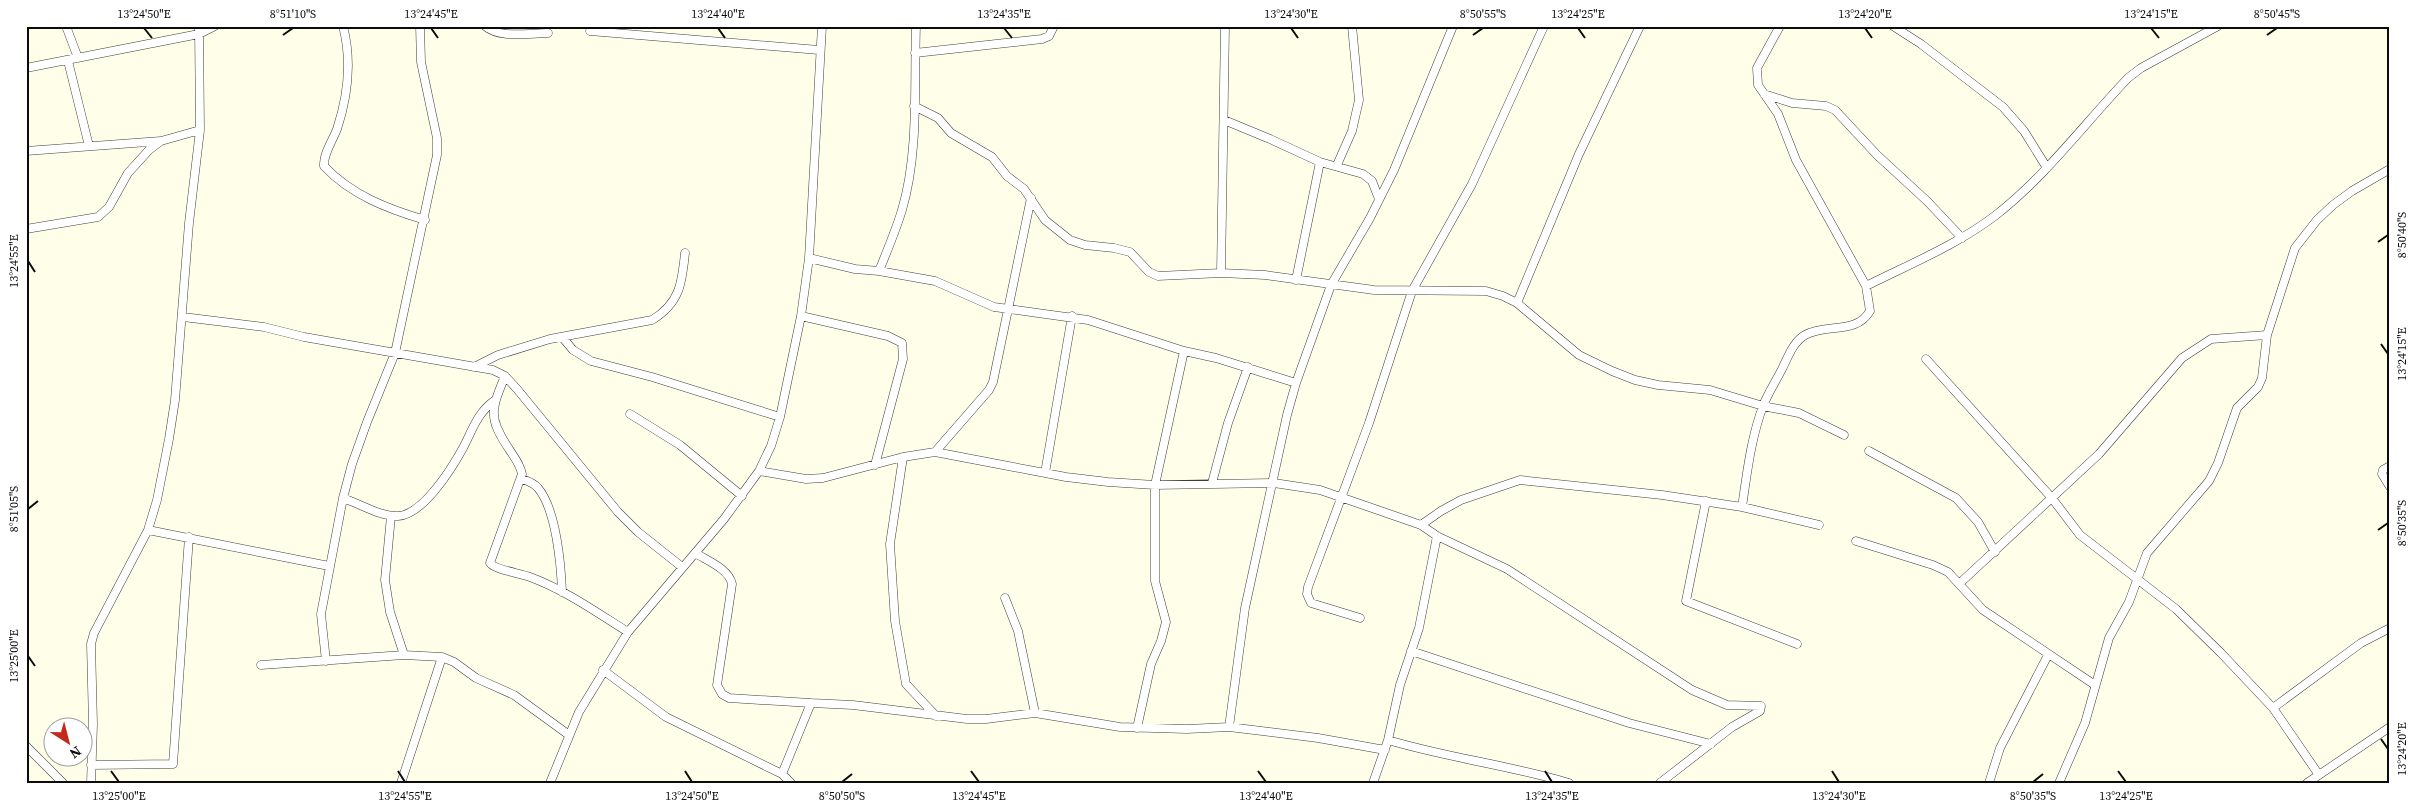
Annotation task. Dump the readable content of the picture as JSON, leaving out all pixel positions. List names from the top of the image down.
{
  "north": "bottom right",
  "coordinates": [
    "13°24'50\"E",
    "8°51'10\"S",
    "13°24'45\"E",
    "13°24'40\"E",
    "13°24'35\"E",
    "13°24'30\"E",
    "8°50'55\"S",
    "13°24'25\"E",
    "13°24'20\"E",
    "13°24'15\"E",
    "8°50'45\"S",
    "8°50'40\"S",
    "13°24'55\"E",
    "8°51'05\"S",
    "8°50'35\"S",
    "13°25'00\"E",
    "8°50'50\"S"
  ]
}
